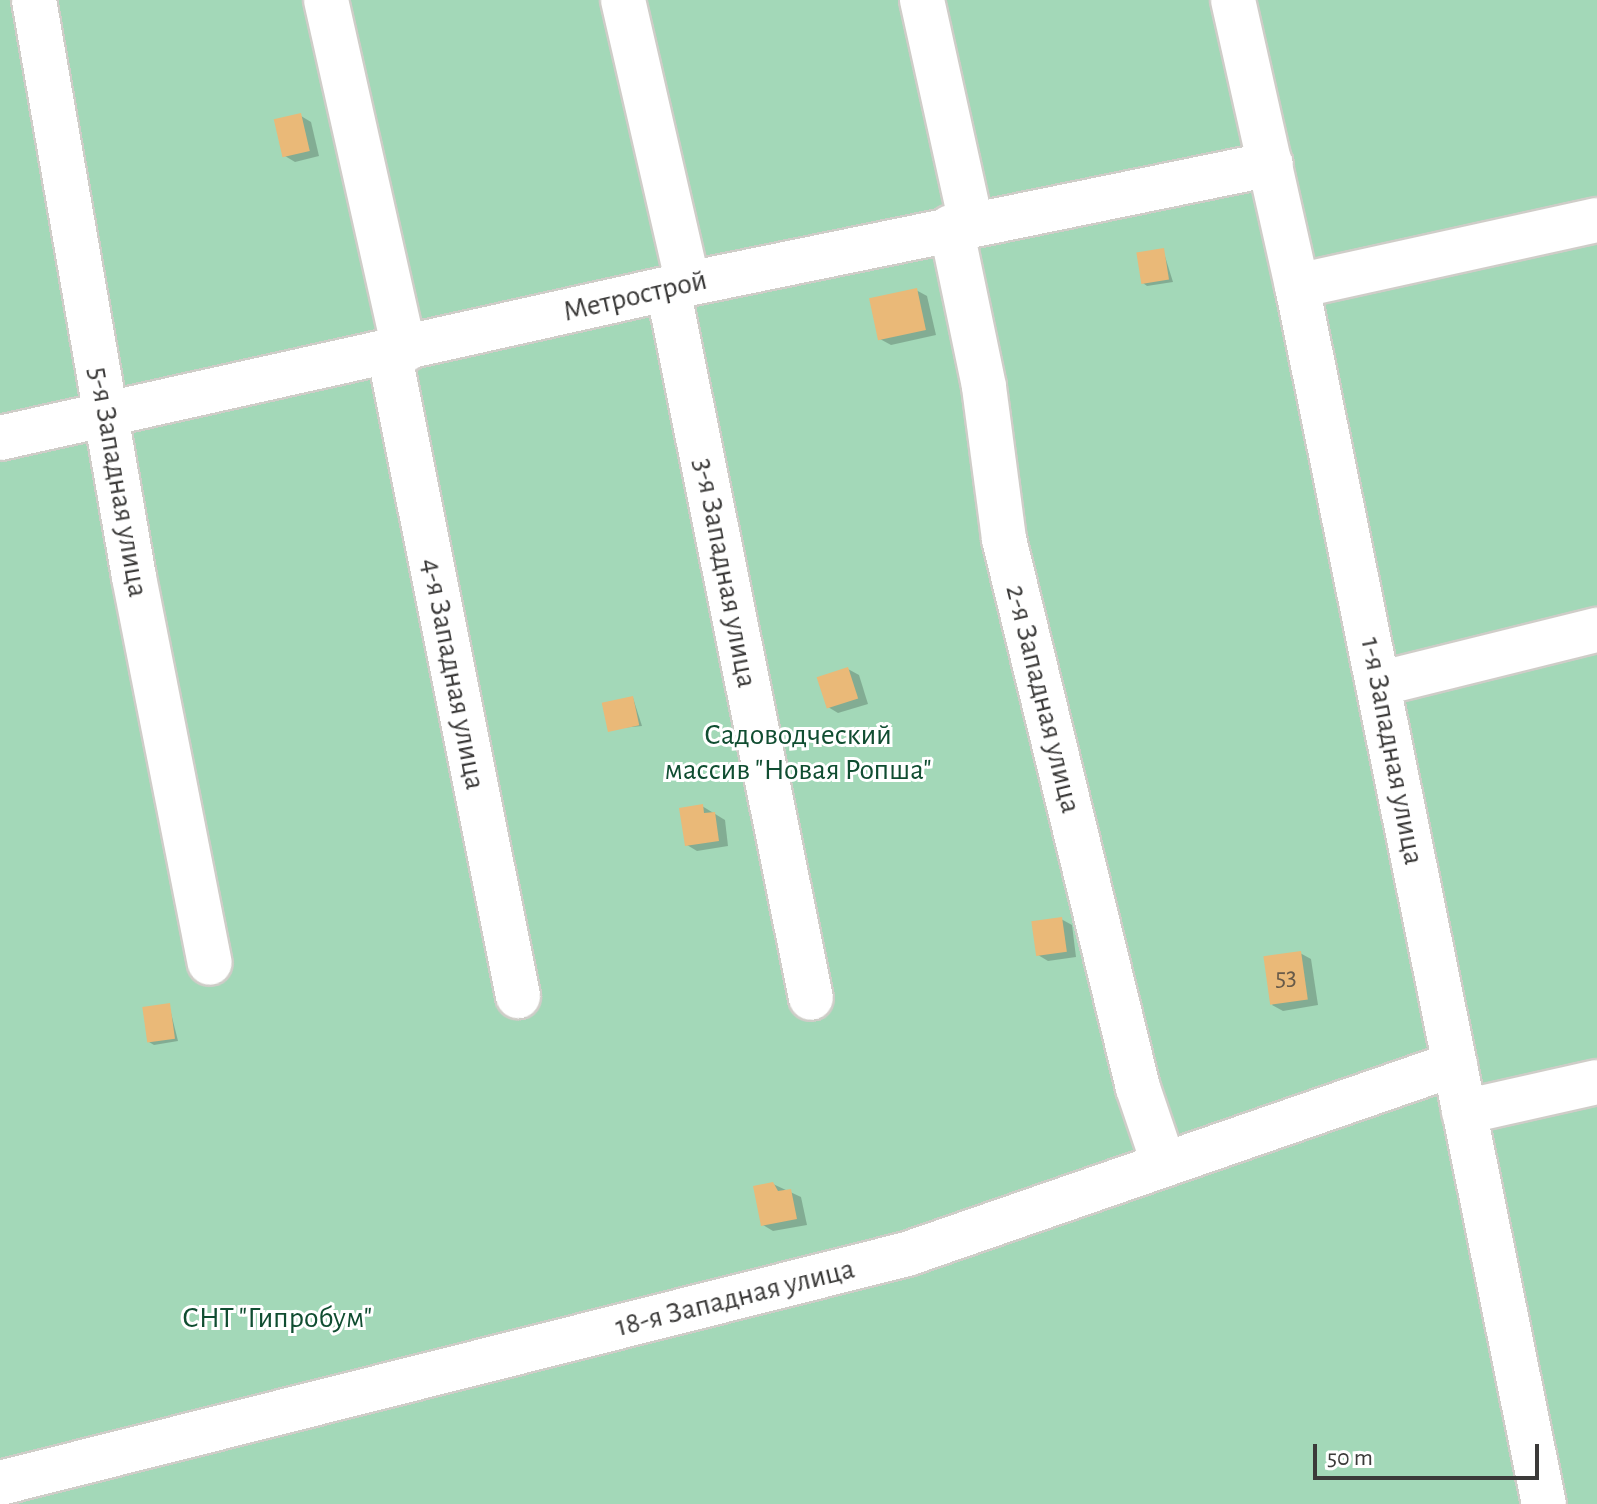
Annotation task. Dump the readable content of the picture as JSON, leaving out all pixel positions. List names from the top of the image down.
{
  "streets": {
    "street": [
      "Метрострой",
      "5-я Западная улица",
      "3-я Западная улица",
      "4-я Западная улица",
      "2-я Западная улица",
      "1-я Западная улица",
      "18-я Западная улица"
    ]
  },
  "crossings": [
    ["Метрострой", "5-я Западная улица"],
    ["Метрострой", "3-я Западная улица"],
    ["Метрострой", "4-я Западная улица"],
    ["Метрострой", "2-я Западная улица"],
    ["Метрострой", "1-я Западная улица"],
    ["2-я Западная улица", "18-я Западная улица"],
    ["1-я Западная улица", "18-я Западная улица"]
  ],
  "parks": ["Садоводческий массив \"Новая Ропша\"", "СНТ \"Гипробум\""],
  "house_numbers": ["53"],
  "scale_bar": "50 m"
}
